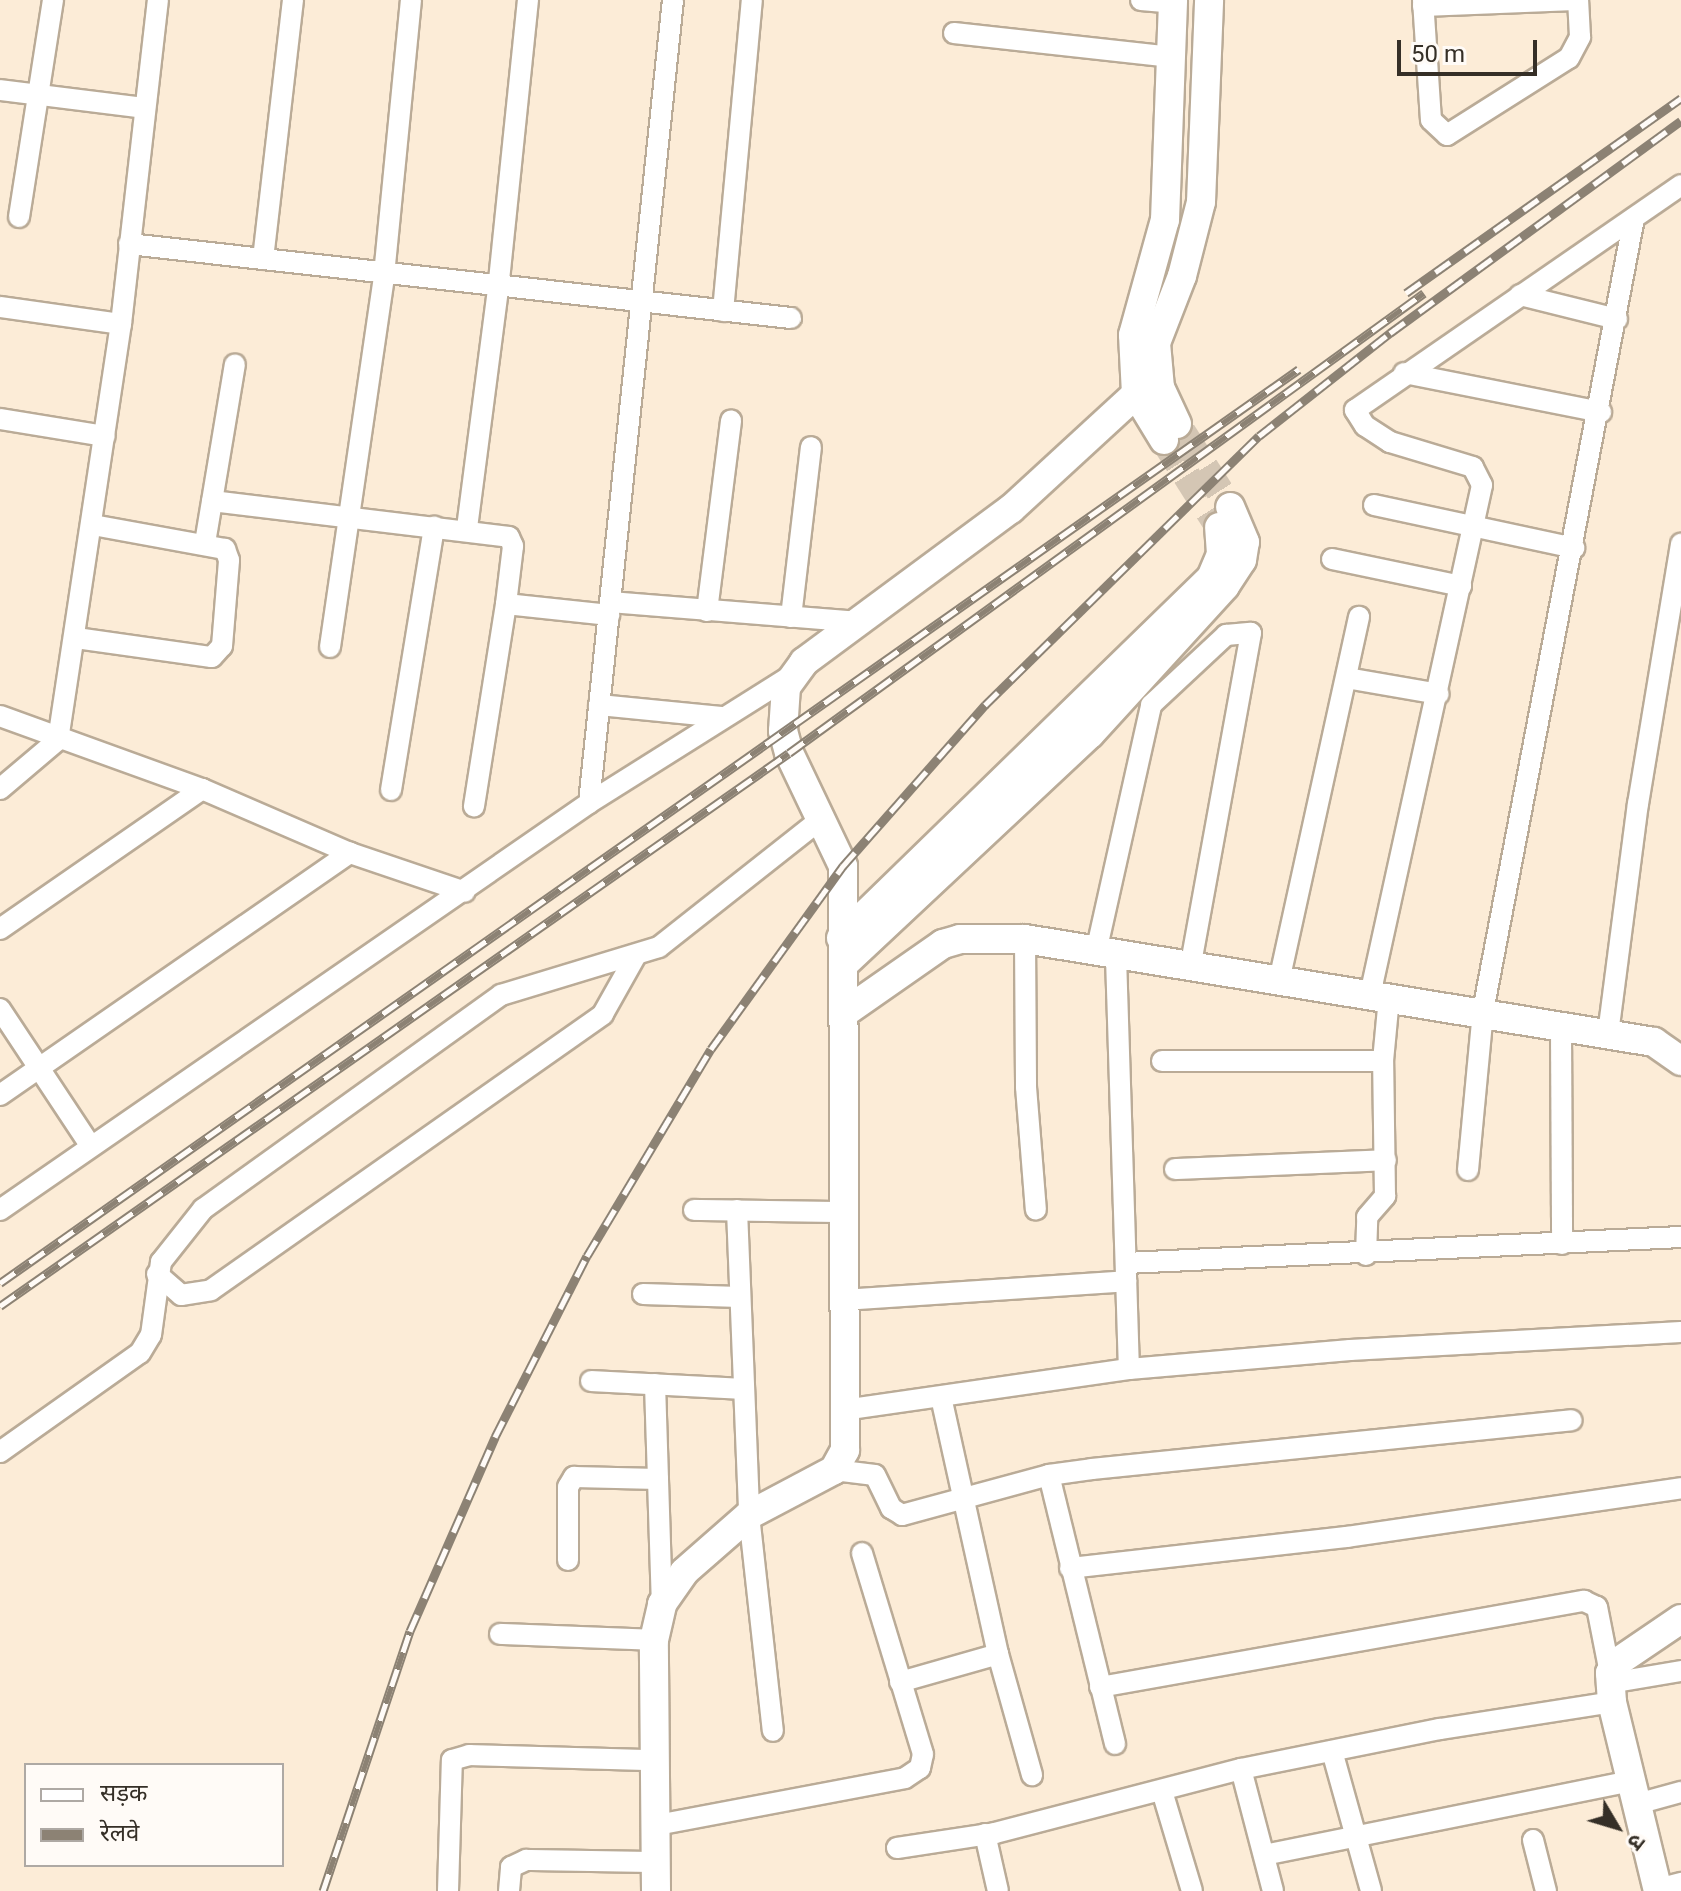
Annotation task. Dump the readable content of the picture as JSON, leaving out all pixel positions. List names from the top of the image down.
{
  "legend": ["सड़क", "रेलवे"],
  "scale_bar": "50 m",
  "north": "bottom right"
}
